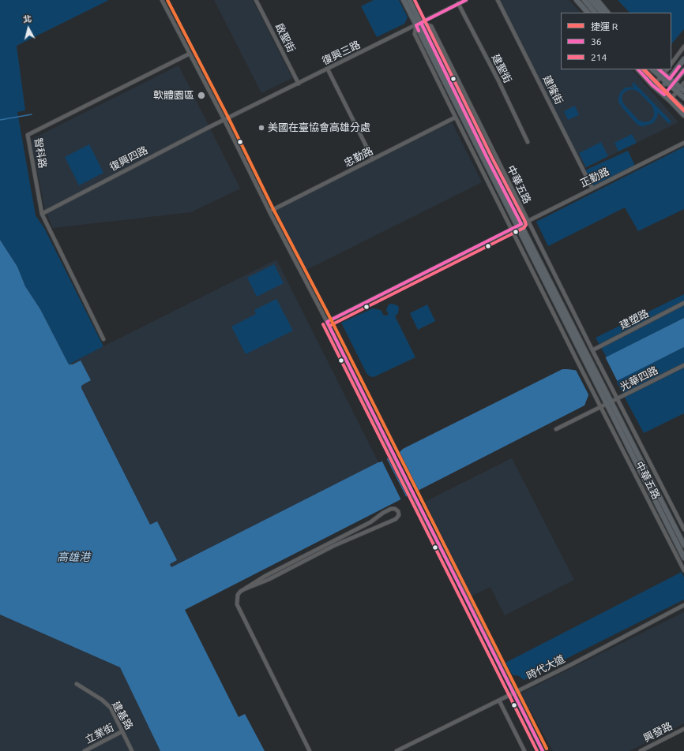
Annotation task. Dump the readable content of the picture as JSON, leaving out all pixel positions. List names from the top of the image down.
{
  "streets": {
    "main road": ["中華五路"],
    "street": [
      "啟聖街",
      "復興三路",
      "建聖街",
      "建隆街",
      "智科路",
      "忠勤路",
      "復興四路",
      "正勤路",
      "建塑路",
      "光華四路",
      "時代大道",
      "建基路",
      "興發路",
      "立業街"
    ]
  },
  "crossings": [
    ["啟聖街", "復興三路"],
    ["復興三路", "建聖街"],
    ["復興三路", "復興四路"],
    ["復興三路", "中華五路"],
    ["建隆街", "正勤路"],
    ["智科路", "復興四路"],
    ["忠勤路", "中華五路"],
    ["正勤路", "中華五路"],
    ["中華五路", "建塑路"],
    ["中華五路", "光華四路"],
    ["建基路", "立業街"]
  ],
  "water": ["高雄港"],
  "places": ["軟體園區", "美國在臺協會高雄分處"],
  "lines": ["transit line 36", "transit line 214", "metro line R"],
  "legend": ["捷運 R", "36", "214"],
  "north": "top"
}
